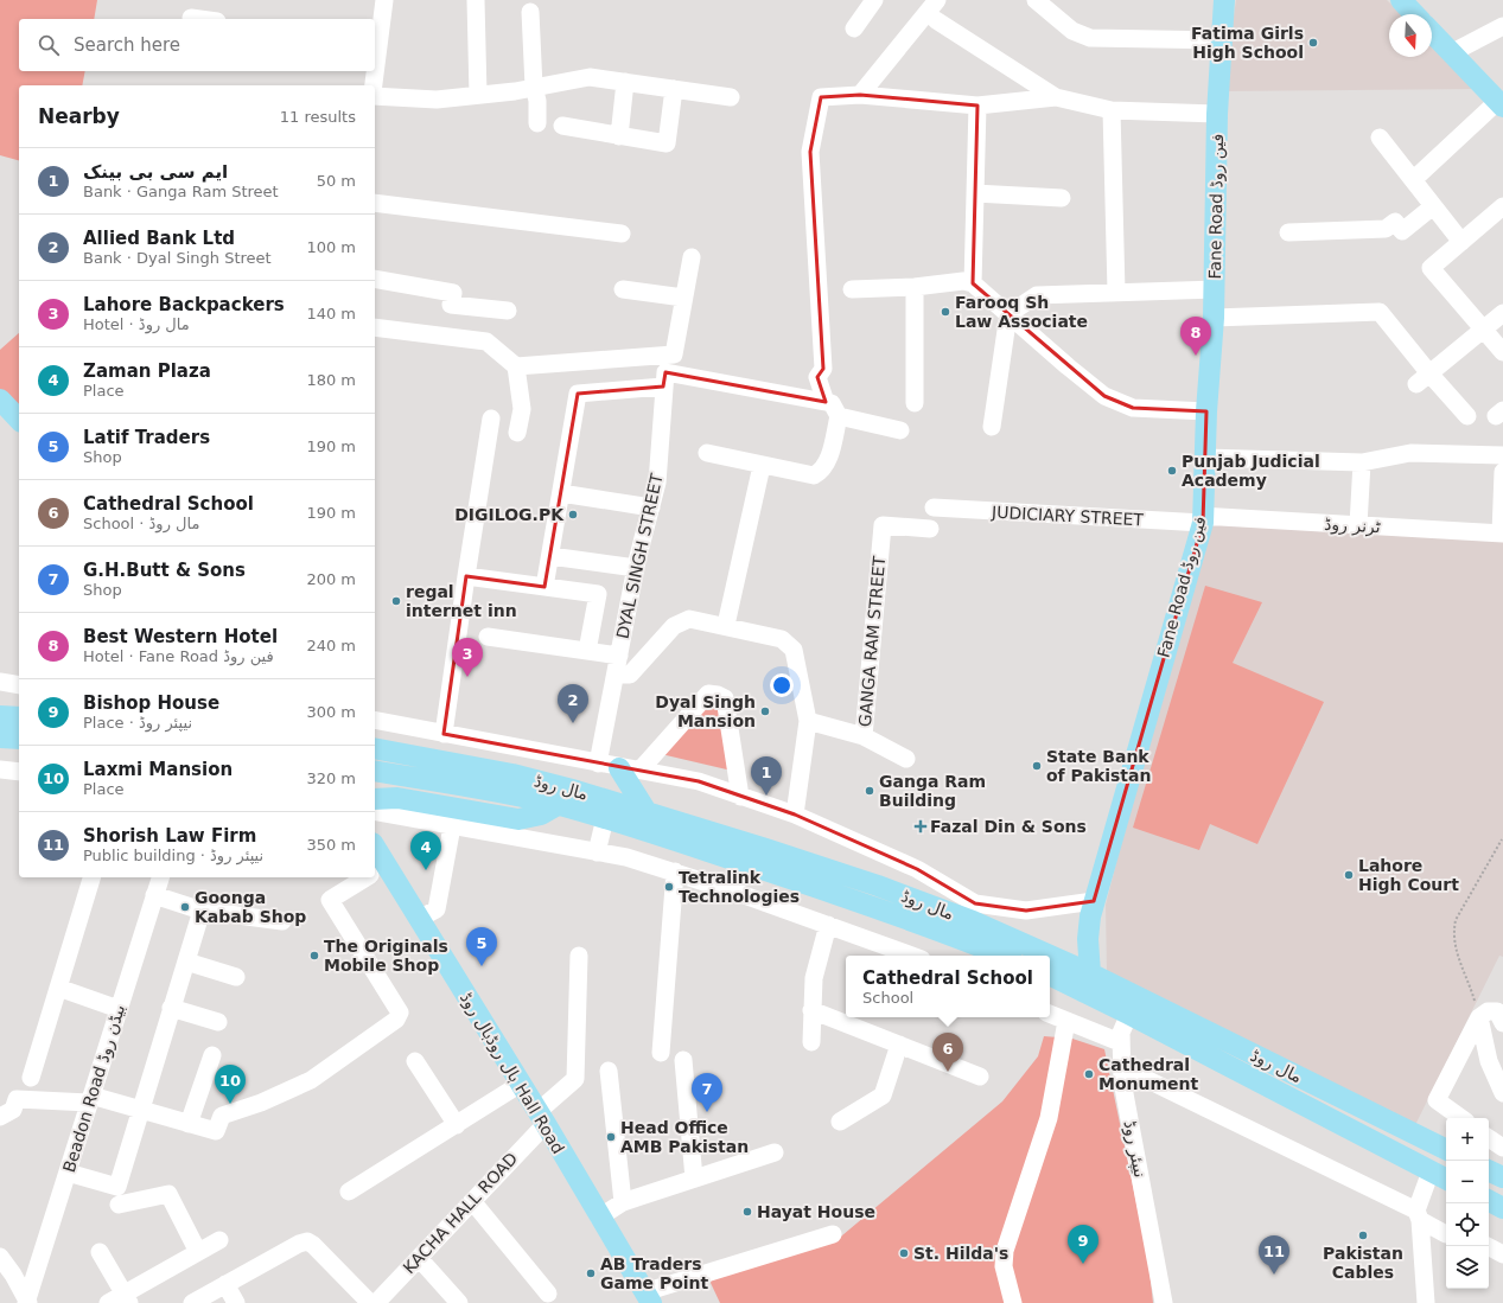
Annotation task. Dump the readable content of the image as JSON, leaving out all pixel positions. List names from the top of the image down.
{
  "streets": {
    "main road": ["Fane Road فین روڈ", "مال روڈ", "ہال روڈہال روڈ Hall Road"],
    "street": [
      "JUDICIARY STREET",
      "ٹرنر روڈ",
      "DYAL SINGH STREET",
      "GANGA RAM STREET",
      "Beadon Road بیڈن روڈ",
      "نیپئر روڈ",
      "KACHA HALL ROAD"
    ]
  },
  "crossings": [
    ["Fane Road فین روڈ", "JUDICIARY STREET"],
    ["Fane Road فین روڈ", "ٹرنر روڈ"],
    ["Fane Road فین روڈ", "مال روڈ"],
    ["JUDICIARY STREET", "ٹرنر روڈ"],
    ["مال روڈ", "نیپئر روڈ"],
    ["ہال روڈہال روڈ Hall Road", "KACHA HALL ROAD"]
  ],
  "places": {
    "other": [
      "Fatima Girls High School",
      "Farooq Sh Law Associate",
      "Punjab Judicial Academy",
      "DIGILOG.PK",
      "regal internet inn",
      "Dyal Singh Mansion",
      "State Bank of Pakistan",
      "Ganga Ram Building",
      "Lahore High Court",
      "Tetralink Technologies",
      "Goonga Kabab Shop",
      "The Originals Mobile Shop",
      "Cathedral Monument",
      "Head Office AMB Pakistan",
      "Hayat House",
      "Pakistan Cables",
      "St. Hilda's",
      "AB Traders Game Point"
    ],
    "health": ["Fazal Din & Sons"]
  },
  "north": "bottom",
  "page": {
    "search": "Search here",
    "heading": ["Nearby", "11 results"],
    "list": [
      {
        "mark": "1",
        "name": "ایم سی بی بینک",
        "note": "Bank · Ganga Ram Street",
        "value": "50 m"
      },
      {
        "mark": "2",
        "name": "Allied Bank Ltd",
        "note": "Bank · Dyal Singh Street",
        "value": "100 m"
      },
      {
        "mark": "3",
        "name": "Lahore Backpackers",
        "note": "Hotel · مال روڈ",
        "value": "140 m"
      },
      {
        "mark": "4",
        "name": "Zaman Plaza",
        "note": "Place",
        "value": "180 m"
      },
      {
        "mark": "5",
        "name": "Latif Traders",
        "note": "Shop",
        "value": "190 m"
      },
      {
        "mark": "6",
        "name": "Cathedral School",
        "note": "School · مال روڈ",
        "value": "190 m"
      },
      {
        "mark": "7",
        "name": "G.H.Butt & Sons",
        "note": "Shop",
        "value": "200 m"
      },
      {
        "mark": "8",
        "name": "Best Western Hotel",
        "note": "Hotel · Fane Road فین روڈ",
        "value": "240 m"
      },
      {
        "mark": "9",
        "name": "Bishop House",
        "note": "Place · نیپئر روڈ",
        "value": "300 m"
      },
      {
        "mark": "10",
        "name": "Laxmi Mansion",
        "note": "Place",
        "value": "320 m"
      },
      {
        "mark": "11",
        "name": "Shorish Law Firm",
        "note": "Public building · نیپئر روڈ",
        "value": "350 m"
      }
    ],
    "pins": [
      "8",
      "3",
      "2",
      "1",
      "4",
      "5",
      "6",
      "10",
      "7",
      "9",
      "11"
    ],
    "popup": ["Cathedral School", "School"],
    "map_buttons": ["+", "−"]
  }
}
